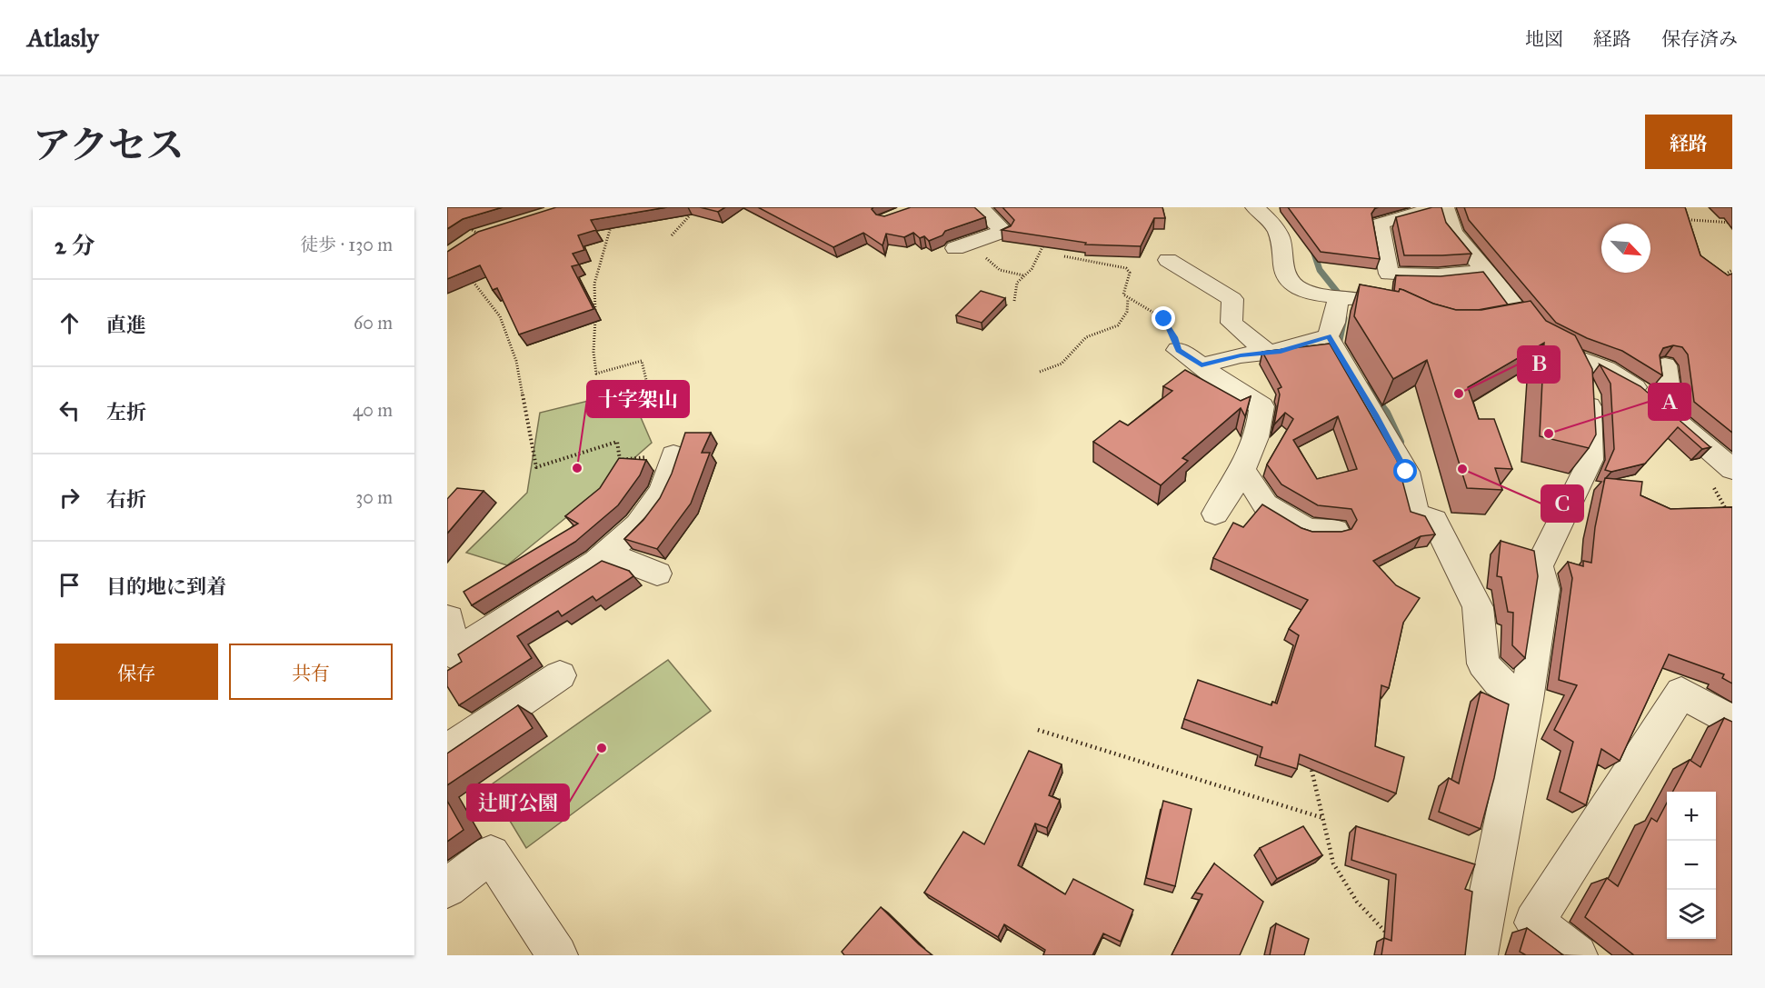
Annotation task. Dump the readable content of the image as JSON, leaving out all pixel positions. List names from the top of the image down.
{
  "places": [
    "Ｂ",
    "Ａ",
    "十字架山",
    "Ｃ",
    "辻町公園"
  ],
  "north": "bottom right",
  "page": {
    "header": "Atlasly",
    "nav": ["地図", "経路", "保存済み"],
    "title": "アクセス",
    "buttons": [
      "経路",
      ["保存", "共有"]
    ],
    "heading": ["2 分", "徒歩 · 130 m"],
    "list": [
      ["直進", "60 m"],
      ["左折", "40 m"],
      ["右折", "30 m"],
      "目的地に到着"
    ],
    "map_buttons": ["+", "−"]
  }
}
